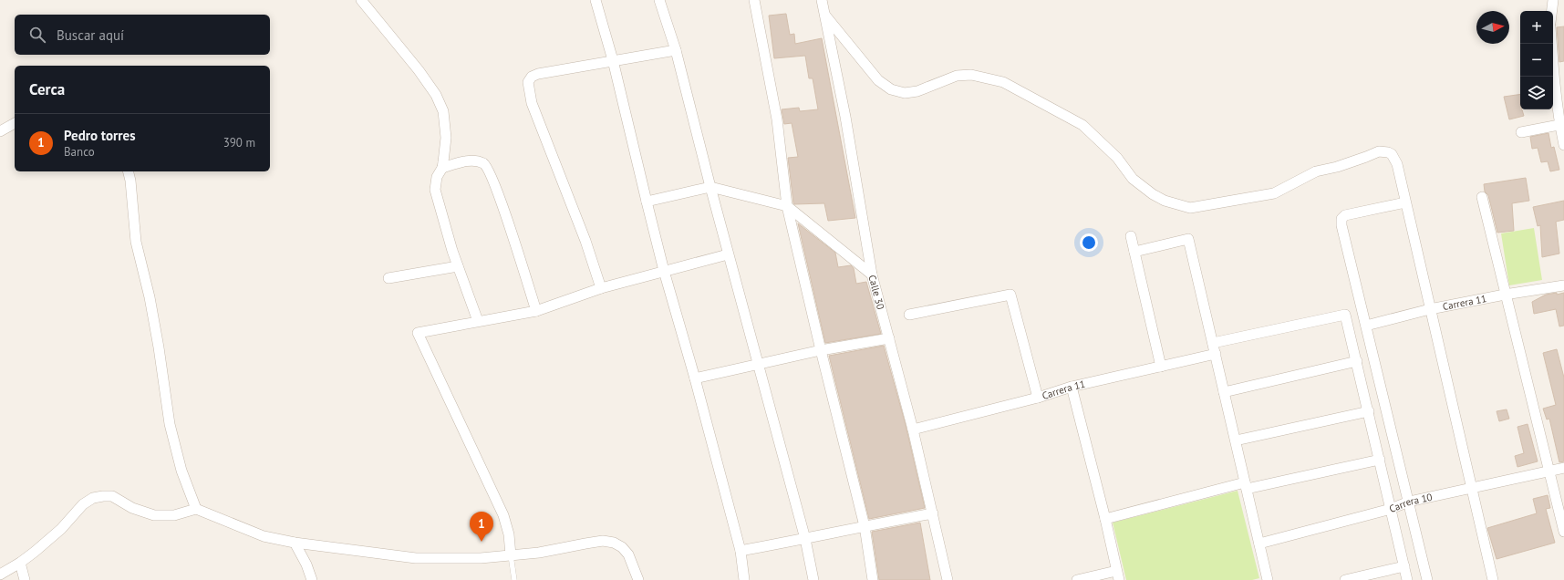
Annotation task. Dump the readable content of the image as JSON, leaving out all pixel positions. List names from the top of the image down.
{
  "streets": {
    "street": ["Calle 30", "Carrera 11", "Carrera 10"]
  },
  "crossings": [
    ["Calle 30", "Carrera 11"]
  ],
  "north": "right",
  "page": {
    "map_buttons": ["+", "−"],
    "search": "Buscar aquí",
    "heading": "Cerca",
    "list": [
      {
        "mark": "1",
        "name": "Pedro torres",
        "note": "Banco",
        "value": "390 m"
      }
    ],
    "pins": "1"
  }
}
